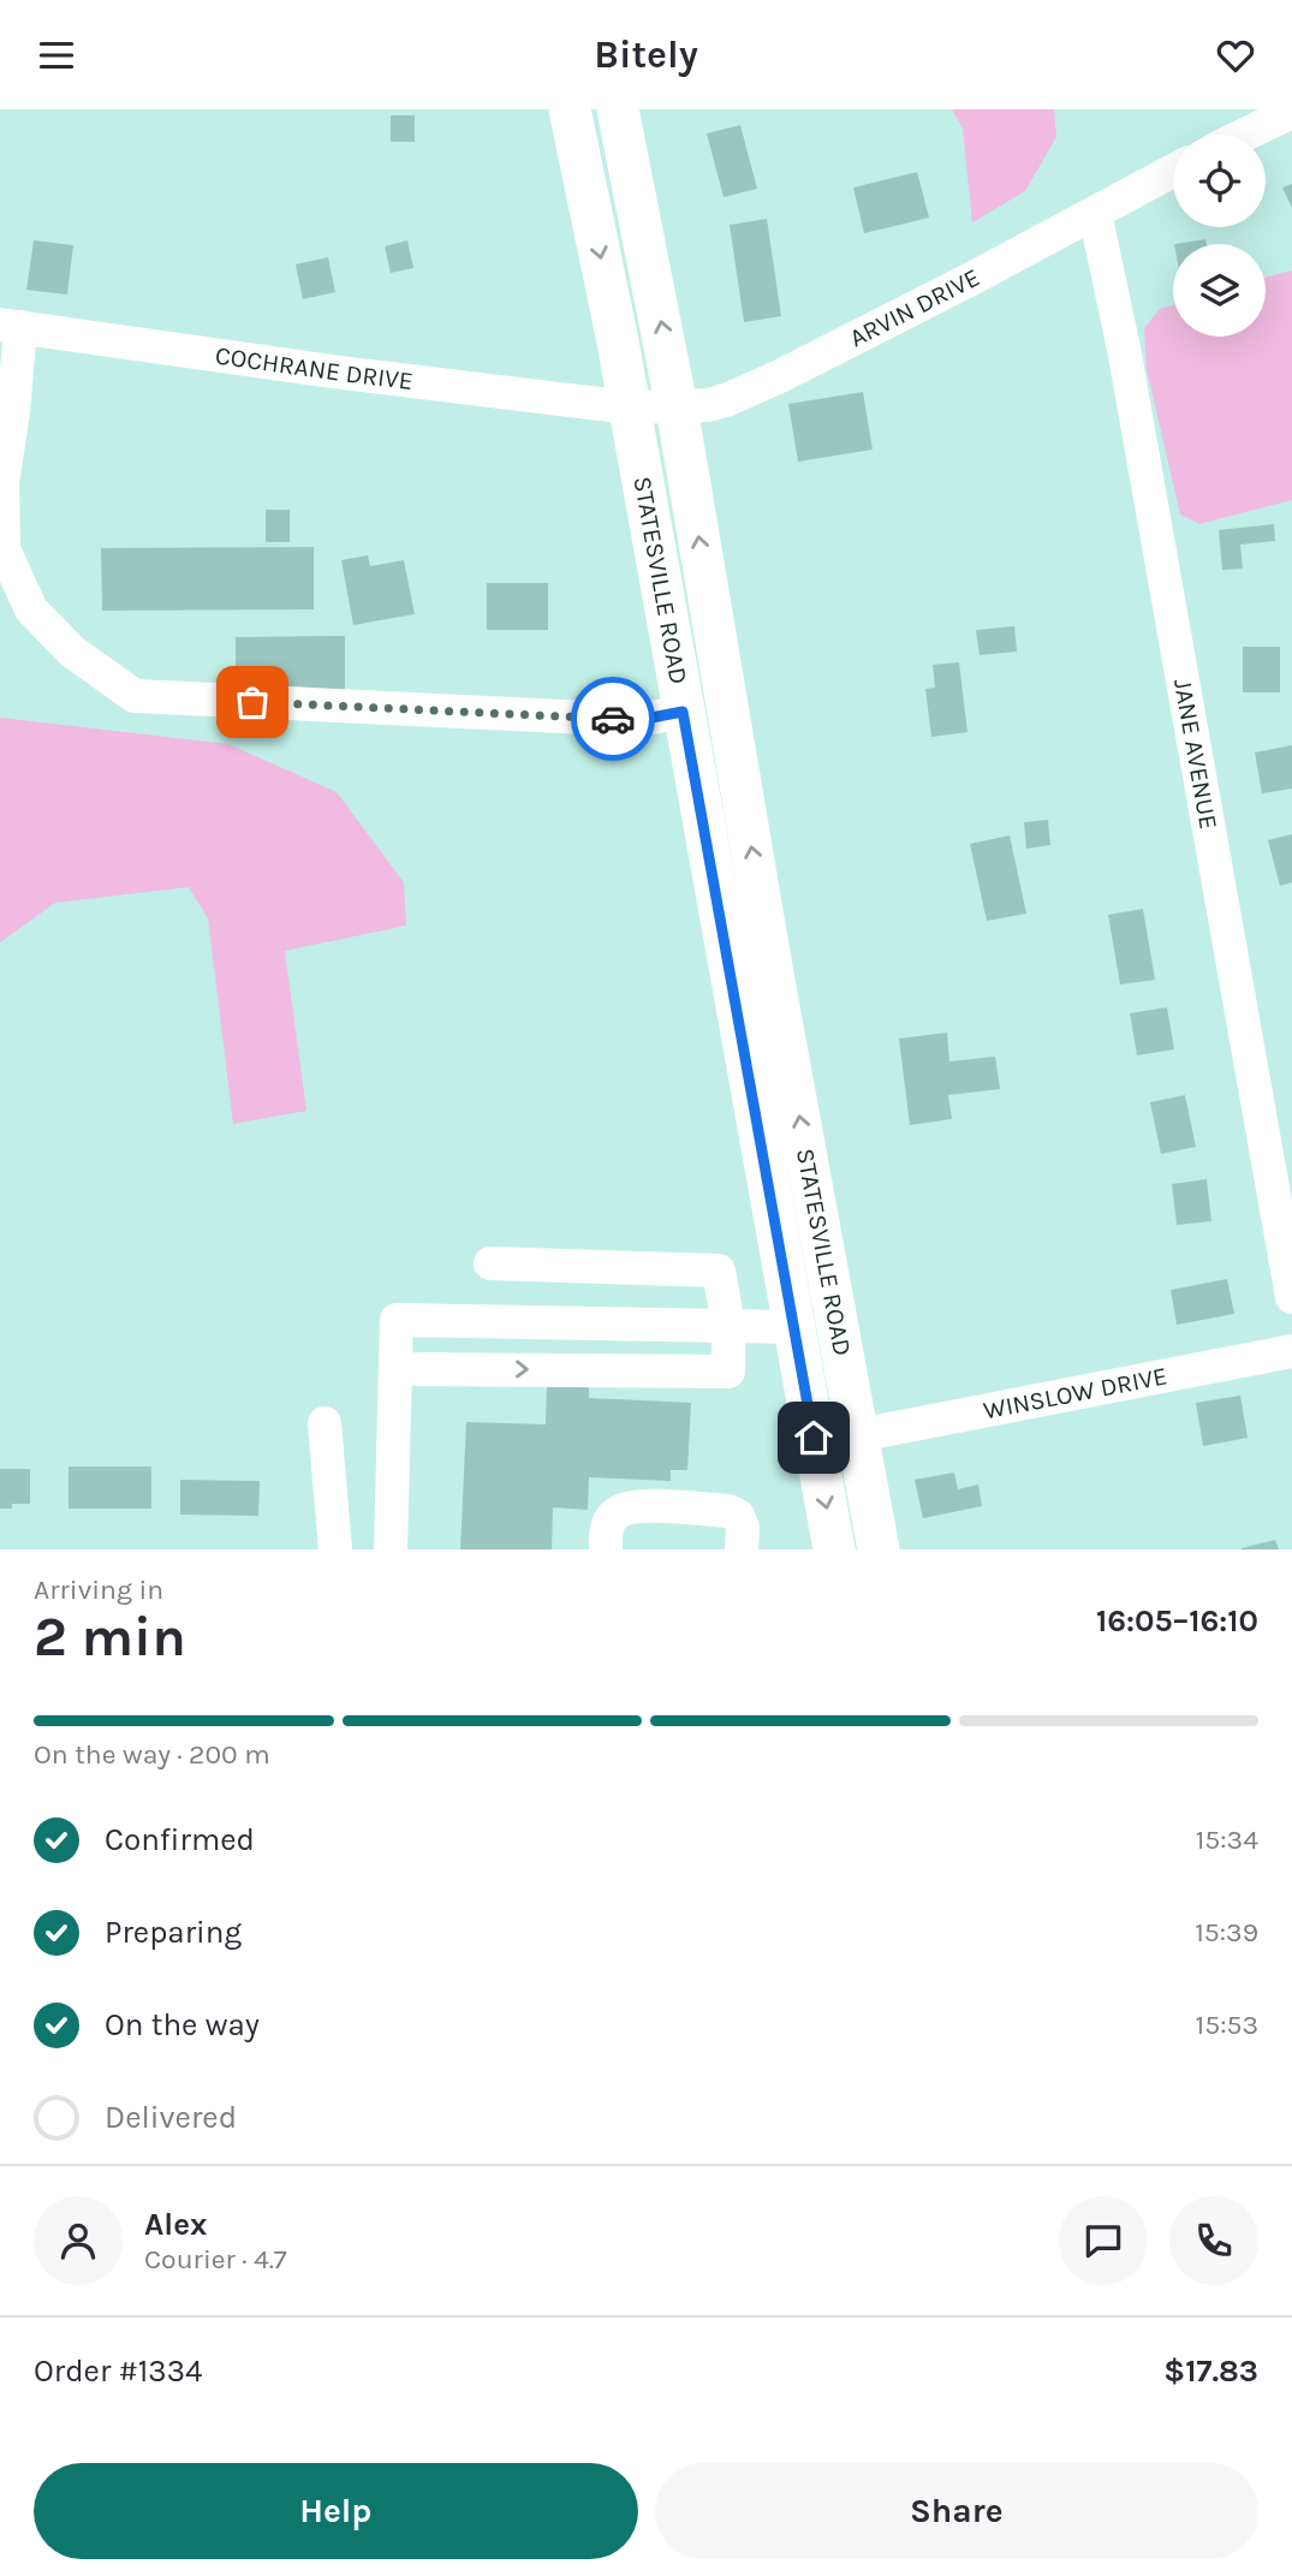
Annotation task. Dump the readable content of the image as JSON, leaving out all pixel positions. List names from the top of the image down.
{
  "streets": {
    "main road": ["STATESVILLE ROAD"],
    "street": [
      "ARVIN DRIVE",
      "COCHRANE DRIVE",
      "JANE AVENUE",
      "WINSLOW DRIVE"
    ]
  },
  "crossings": [
    ["ARVIN DRIVE", "COCHRANE DRIVE"],
    ["ARVIN DRIVE", "STATESVILLE ROAD"],
    ["ARVIN DRIVE", "JANE AVENUE"],
    ["COCHRANE DRIVE", "STATESVILLE ROAD"],
    ["STATESVILLE ROAD", "WINSLOW DRIVE"]
  ],
  "page": {
    "header": "Bitely",
    "heading": ["2 min", "Arriving in", "16:05–16:10"],
    "panel": [
      "Alex",
      "Courier · 4.7",
      "Order #1334",
      "$17.83"
    ],
    "bar": "On the way · 200 m",
    "list": [
      ["Confirmed", "15:34"],
      ["Preparing", "15:39"],
      ["On the way", "15:53"],
      "Delivered"
    ],
    "buttons": ["Help", "Share"]
  }
}
